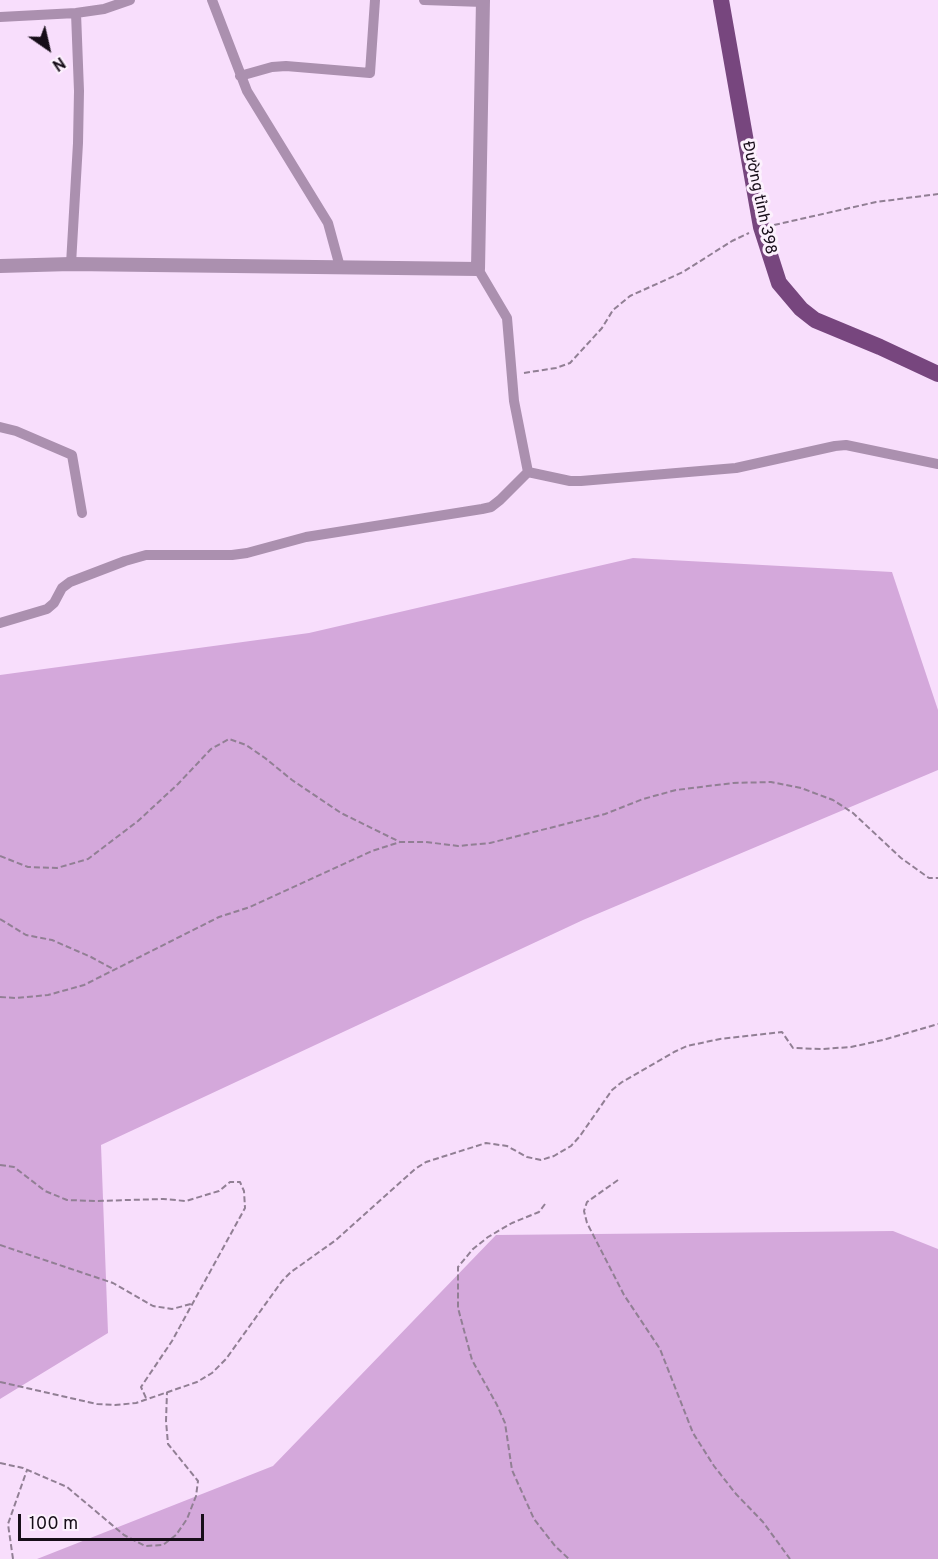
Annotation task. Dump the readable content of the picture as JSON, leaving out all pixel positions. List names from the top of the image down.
{
  "streets": {
    "main road": ["Đường tỉnh 398"]
  },
  "scale_bar": "100 m",
  "north": "bottom right"
}
